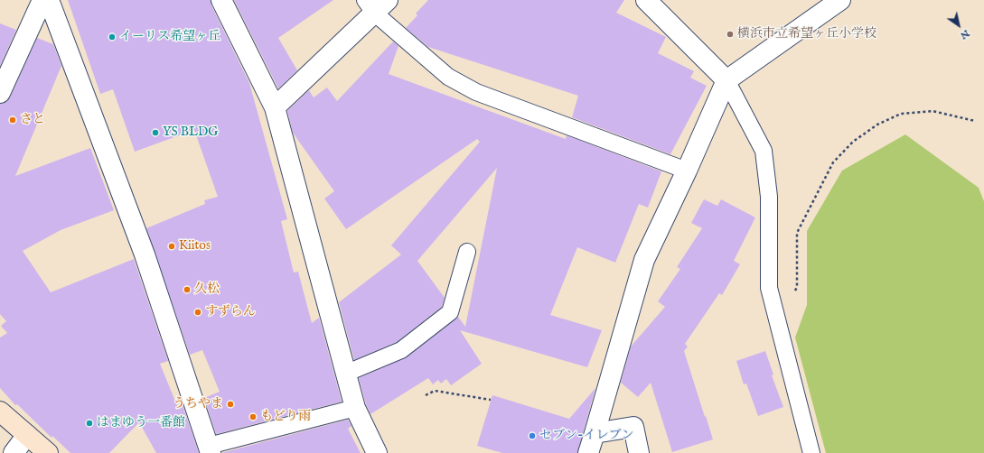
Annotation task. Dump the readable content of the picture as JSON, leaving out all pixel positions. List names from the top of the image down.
{
  "places": [
    "横浜市立希望ヶ丘小学校",
    "イーリス希望ヶ丘",
    "さと",
    "YS BLDG",
    "Kiitos",
    "久松",
    "すずらん",
    "うちやま",
    "もどり雨",
    "はまゆう一番館",
    "セブン-イレブン"
  ],
  "north": "bottom right"
}
